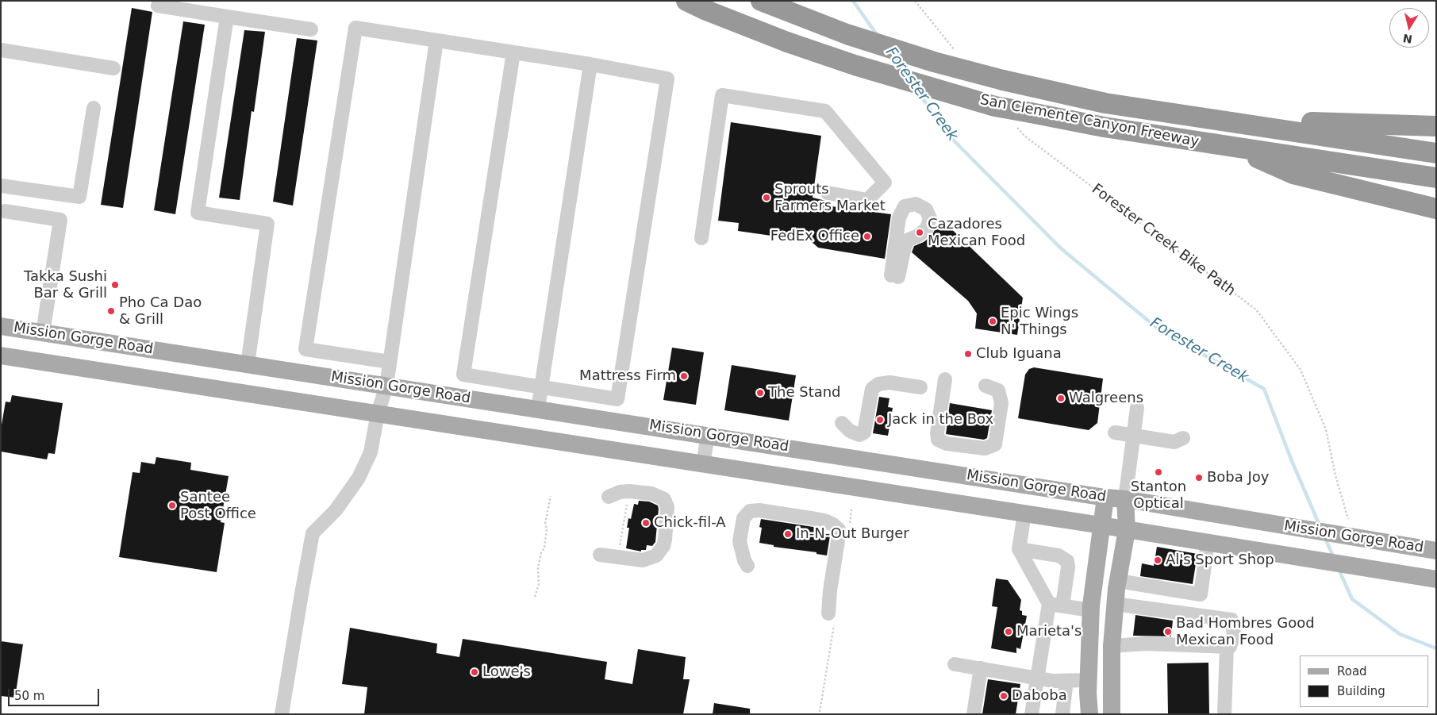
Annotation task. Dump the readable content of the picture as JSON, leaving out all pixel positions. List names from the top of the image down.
{
  "streets": {
    "highway": ["San Clemente Canyon Freeway"],
    "main road": ["Mission Gorge Road"],
    "path": ["Forester Creek Bike Path"]
  },
  "crossings": [
    ["San Clemente Canyon Freeway", "Forester Creek Bike Path"]
  ],
  "water": ["Forester Creek"],
  "places": [
    "Sprouts Farmers Market",
    "Cazadores Mexican Food",
    "FedEx Office",
    "Takka Sushi Bar & Grill",
    "Pho Ca Dao & Grill",
    "Epic Wings N' Things",
    "Club Iguana",
    "Mattress Firm",
    "The Stand",
    "Walgreens",
    "Jack in the Box",
    "Stanton Optical",
    "Boba Joy",
    "Santee Post Office",
    "Chick-fil-A",
    "In-N-Out Burger",
    "Al's Sport Shop",
    "Marieta's",
    "Bad Hombres Good Mexican Food",
    "Lowe's",
    "Daboba"
  ],
  "legend": ["Road", "Building"],
  "scale_bar": "50 m",
  "north": "bottom"
}
